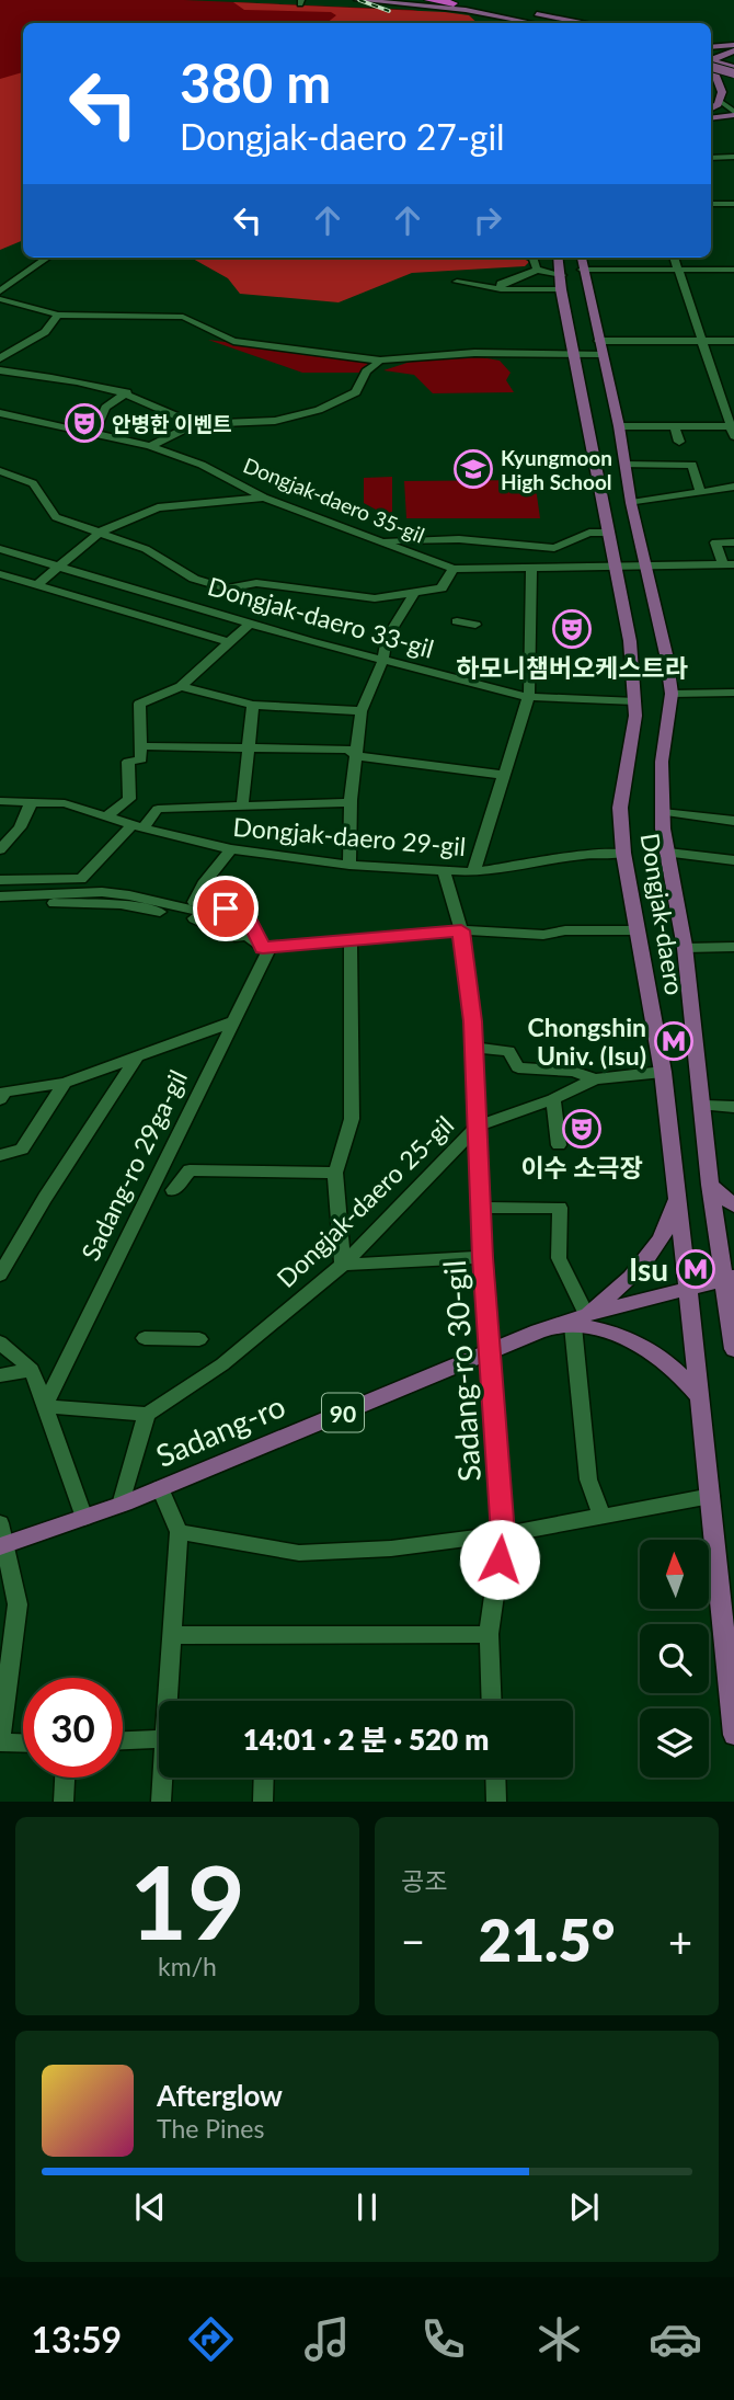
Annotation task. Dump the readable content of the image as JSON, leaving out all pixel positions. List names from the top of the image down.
{
  "streets": {
    "main road": ["Dongjak-daero", "90", "Sadang-ro"],
    "street": [
      "Dongjak-daero 35-gil",
      "Dongjak-daero 33-gil",
      "Dongjak-daero 29-gil",
      "Sadang-ro 29ga-gil",
      "Dongjak-daero 25-gil",
      "Sadang-ro 30-gil"
    ]
  },
  "crossings": [
    ["Dongjak-daero 35-gil", "Dongjak-daero"],
    ["Dongjak-daero 33-gil", "Dongjak-daero"],
    ["Dongjak-daero 29-gil", "Dongjak-daero"],
    ["Dongjak-daero 29-gil", "Sadang-ro 30-gil"],
    ["Dongjak-daero", "Dongjak-daero 25-gil"],
    ["Dongjak-daero", "Sadang-ro"],
    ["Dongjak-daero 25-gil", "Sadang-ro 30-gil"],
    ["Sadang-ro 30-gil", "Sadang-ro"]
  ],
  "places": {
    "theatre": ["안병한 이벤트", "하모니챔버오케스트라", "이수 소극장"],
    "school or university": ["Kyungmoon High School"],
    "metro station": ["Chongshin Univ. (Isu)", "Isu"]
  },
  "north": "top",
  "page": {
    "turn": ["380 m", "Dongjak-daero 27-gil"],
    "limit": "30",
    "trip": "14:01 · 2 분 · 520 m",
    "tile": [
      ["19", "km/h"],
      "공조"
    ],
    "heat": ["−", "21.5°", "+"],
    "song": ["Afterglow", "The Pines"],
    "tabs": "13:59"
  }
}
